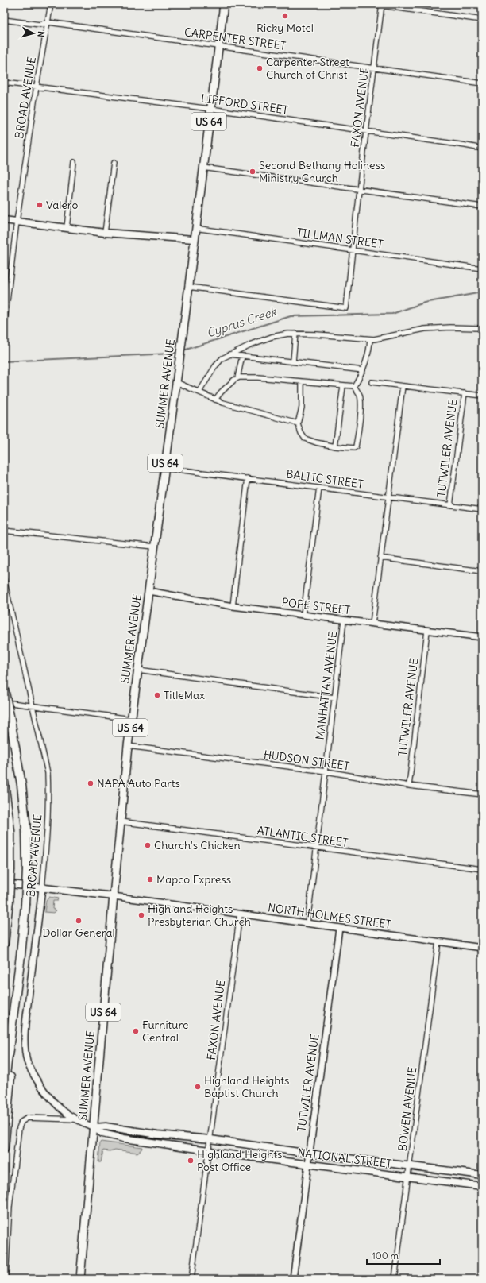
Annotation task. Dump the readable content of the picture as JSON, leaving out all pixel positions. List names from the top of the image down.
{
  "streets": {
    "main road": [
      "US 64",
      "SUMMER AVENUE",
      "NORTH HOLMES STREET",
      "NATIONAL STREET"
    ],
    "street": [
      "CARPENTER STREET",
      "BROAD AVENUE",
      "LIPFORD STREET",
      "FAXON AVENUE",
      "TILLMAN STREET",
      "TUTWILER AVENUE",
      "BALTIC STREET",
      "POPE STREET",
      "MANHATTAN AVENUE",
      "HUDSON STREET",
      "ATLANTIC STREET",
      "BOWEN AVENUE"
    ]
  },
  "crossings": [
    ["CARPENTER STREET", "BROAD AVENUE"],
    ["CARPENTER STREET", "FAXON AVENUE"],
    ["CARPENTER STREET", "SUMMER AVENUE"],
    ["BROAD AVENUE", "LIPFORD STREET"],
    ["BROAD AVENUE", "NORTH HOLMES STREET"],
    ["BROAD AVENUE", "NATIONAL STREET"],
    ["LIPFORD STREET", "FAXON AVENUE"],
    ["LIPFORD STREET", "SUMMER AVENUE"],
    ["FAXON AVENUE", "TILLMAN STREET"],
    ["FAXON AVENUE", "SUMMER AVENUE"],
    ["FAXON AVENUE", "NORTH HOLMES STREET"],
    ["FAXON AVENUE", "NATIONAL STREET"],
    ["TILLMAN STREET", "SUMMER AVENUE"],
    ["SUMMER AVENUE", "BALTIC STREET"],
    ["SUMMER AVENUE", "POPE STREET"],
    ["SUMMER AVENUE", "HUDSON STREET"],
    ["SUMMER AVENUE", "ATLANTIC STREET"],
    ["SUMMER AVENUE", "NORTH HOLMES STREET"],
    ["SUMMER AVENUE", "NATIONAL STREET"],
    ["TUTWILER AVENUE", "BALTIC STREET"],
    ["TUTWILER AVENUE", "POPE STREET"],
    ["TUTWILER AVENUE", "HUDSON STREET"],
    ["TUTWILER AVENUE", "NORTH HOLMES STREET"],
    ["TUTWILER AVENUE", "NATIONAL STREET"],
    ["POPE STREET", "MANHATTAN AVENUE"],
    ["MANHATTAN AVENUE", "HUDSON STREET"],
    ["MANHATTAN AVENUE", "ATLANTIC STREET"],
    ["MANHATTAN AVENUE", "NORTH HOLMES STREET"],
    ["NORTH HOLMES STREET", "BOWEN AVENUE"],
    ["BOWEN AVENUE", "NATIONAL STREET"]
  ],
  "water": ["Cyprus Creek"],
  "places": [
    "Ricky Motel",
    "Carpenter Street Church of Christ",
    "Second Bethany Holiness Ministry Church",
    "Valero",
    "TitleMax",
    "NAPA Auto Parts",
    "Church's Chicken",
    "Mapco Express",
    "Highland Heights Presbyterian Church",
    "Dollar General",
    "Furniture Central",
    "Highland Heights Baptist Church",
    "Highland Heights Post Office"
  ],
  "scale_bar": "100 m",
  "north": "right"
}
